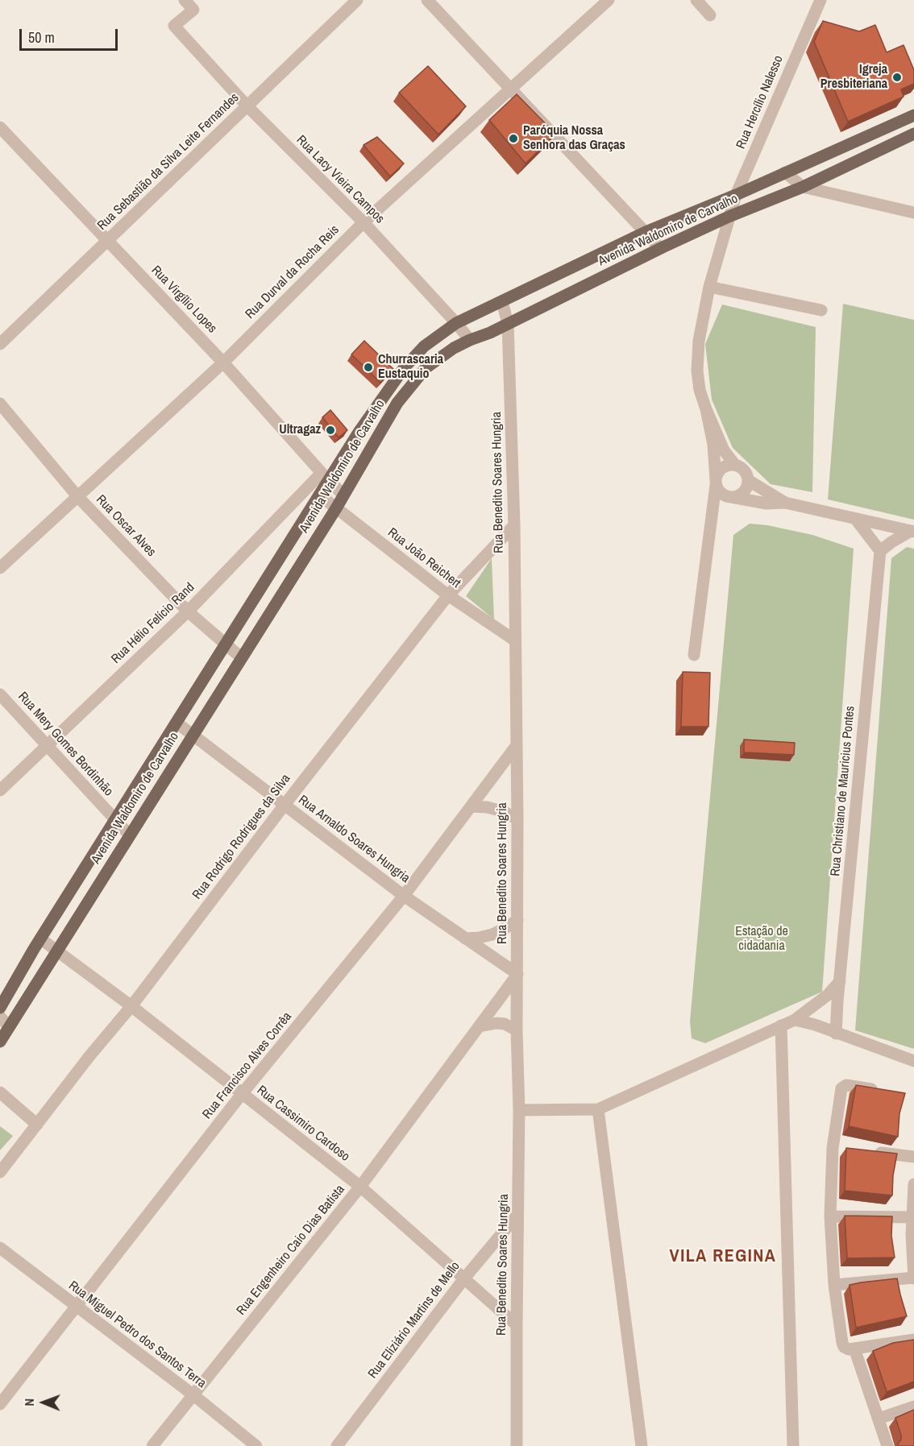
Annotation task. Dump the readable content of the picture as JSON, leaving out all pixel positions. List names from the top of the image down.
{
  "streets": {
    "main road": ["Avenida Waldomiro de Carvalho"],
    "street": [
      "Rua Hercílio Nalesso",
      "Rua Sebastião da Silva Leite Fernandes",
      "Rua Lacy Vieira Campos",
      "Rua Durval da Rocha Reis",
      "Rua Virgílio Lopes",
      "Rua Benedito Soares Hungria",
      "Rua Oscar Alves",
      "Rua João Reichert",
      "Rua Hélio Felício Rand",
      "Rua Mery Gomes Bordinhão",
      "Rua Christiano de Mauricius Pontes",
      "Rua Rodrigo Rodrigues da Silva",
      "Rua Arnaldo Soares Hungria",
      "Rua Francisco Alves Corrêa",
      "Rua Cassimiro Cardoso",
      "Rua Engenheiro Caio Dias Batista",
      "Rua Eliziário Martins de Mello",
      "Rua Miguel Pedro dos Santos Terra"
    ]
  },
  "crossings": [
    ["Rua Hercílio Nalesso", "Avenida Waldomiro de Carvalho"],
    ["Rua Sebastião da Silva Leite Fernandes", "Rua Lacy Vieira Campos"],
    ["Rua Sebastião da Silva Leite Fernandes", "Rua Virgílio Lopes"],
    ["Rua Lacy Vieira Campos", "Avenida Waldomiro de Carvalho"],
    ["Rua Lacy Vieira Campos", "Rua Durval da Rocha Reis"],
    ["Avenida Waldomiro de Carvalho", "Rua Virgílio Lopes"],
    ["Avenida Waldomiro de Carvalho", "Rua Benedito Soares Hungria"],
    ["Avenida Waldomiro de Carvalho", "Rua Oscar Alves"],
    ["Avenida Waldomiro de Carvalho", "Rua João Reichert"],
    ["Avenida Waldomiro de Carvalho", "Rua Hélio Felício Rand"],
    ["Avenida Waldomiro de Carvalho", "Rua Mery Gomes Bordinhão"],
    ["Avenida Waldomiro de Carvalho", "Rua Arnaldo Soares Hungria"],
    ["Avenida Waldomiro de Carvalho", "Rua Cassimiro Cardoso"],
    ["Rua Durval da Rocha Reis", "Rua Virgílio Lopes"],
    ["Rua Durval da Rocha Reis", "Rua Oscar Alves"],
    ["Rua Virgílio Lopes", "Rua Hélio Felício Rand"],
    ["Rua Benedito Soares Hungria", "Rua João Reichert"],
    ["Rua Benedito Soares Hungria", "Rua Rodrigo Rodrigues da Silva"],
    ["Rua Benedito Soares Hungria", "Rua Arnaldo Soares Hungria"],
    ["Rua Benedito Soares Hungria", "Rua Francisco Alves Corrêa"],
    ["Rua Benedito Soares Hungria", "Rua Cassimiro Cardoso"],
    ["Rua Benedito Soares Hungria", "Rua Engenheiro Caio Dias Batista"],
    ["Rua Benedito Soares Hungria", "Rua Eliziário Martins de Mello"],
    ["Rua Oscar Alves", "Rua Hélio Felício Rand"],
    ["Rua João Reichert", "Rua Rodrigo Rodrigues da Silva"],
    ["Rua Hélio Felício Rand", "Rua Mery Gomes Bordinhão"],
    ["Rua Rodrigo Rodrigues da Silva", "Rua Arnaldo Soares Hungria"],
    ["Rua Rodrigo Rodrigues da Silva", "Rua Cassimiro Cardoso"],
    ["Rua Arnaldo Soares Hungria", "Rua Francisco Alves Corrêa"],
    ["Rua Arnaldo Soares Hungria", "Rua Engenheiro Caio Dias Batista"],
    ["Rua Francisco Alves Corrêa", "Rua Cassimiro Cardoso"],
    ["Rua Francisco Alves Corrêa", "Rua Miguel Pedro dos Santos Terra"],
    ["Rua Cassimiro Cardoso", "Rua Engenheiro Caio Dias Batista"],
    ["Rua Cassimiro Cardoso", "Rua Eliziário Martins de Mello"],
    ["Rua Engenheiro Caio Dias Batista", "Rua Miguel Pedro dos Santos Terra"]
  ],
  "districts": ["VILA REGINA"],
  "parks": ["Estação de cidadania"],
  "places": [
    "Igreja Presbiteriana",
    "Paróquia Nossa Senhora das Graças",
    "Churrascaria Eustaquio",
    "Ultragaz"
  ],
  "scale_bar": "50 m",
  "north": "left"
}
